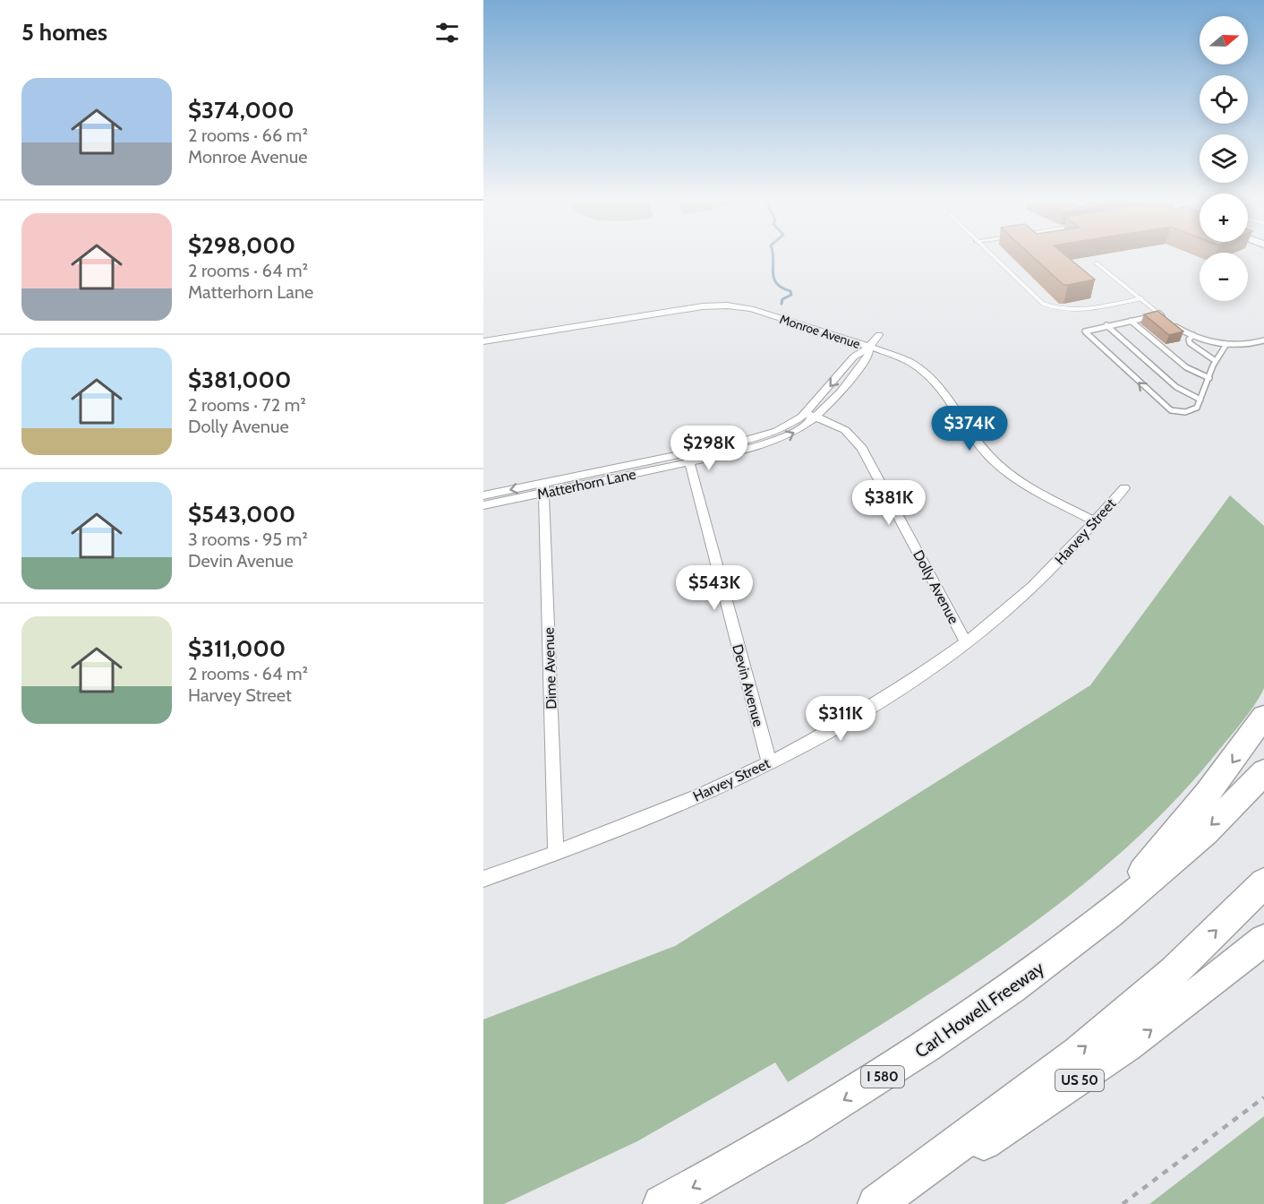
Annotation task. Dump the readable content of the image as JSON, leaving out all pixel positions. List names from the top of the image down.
{
  "streets": {
    "highway": ["Carl Howell Freeway", "I 580", "US 50"],
    "street": [
      "Monroe Avenue",
      "Matterhorn Lane",
      "Harvey Street",
      "Dolly Avenue",
      "Dime Avenue",
      "Devin Avenue"
    ]
  },
  "crossings": [
    ["Monroe Avenue", "Matterhorn Lane"],
    ["Monroe Avenue", "Harvey Street"],
    ["Matterhorn Lane", "Dolly Avenue"],
    ["Matterhorn Lane", "Dime Avenue"],
    ["Matterhorn Lane", "Devin Avenue"],
    ["Harvey Street", "Dolly Avenue"],
    ["Harvey Street", "Dime Avenue"],
    ["Harvey Street", "Devin Avenue"]
  ],
  "north": "right",
  "page": {
    "heading": "5 homes",
    "map_buttons": ["+", "−"],
    "list": [
      {
        "name": "$374,000",
        "note": "2 rooms · 66 m² · Monroe Avenue"
      },
      {
        "name": "$298,000",
        "note": "2 rooms · 64 m² · Matterhorn Lane"
      },
      {
        "name": "$381,000",
        "note": "2 rooms · 72 m² · Dolly Avenue"
      },
      {
        "name": "$543,000",
        "note": "3 rooms · 95 m² · Devin Avenue"
      },
      {
        "name": "$311,000",
        "note": "2 rooms · 64 m² · Harvey Street"
      }
    ],
    "price": [
      "$374K",
      "$298K",
      "$381K",
      "$543K",
      "$311K"
    ]
  }
}
